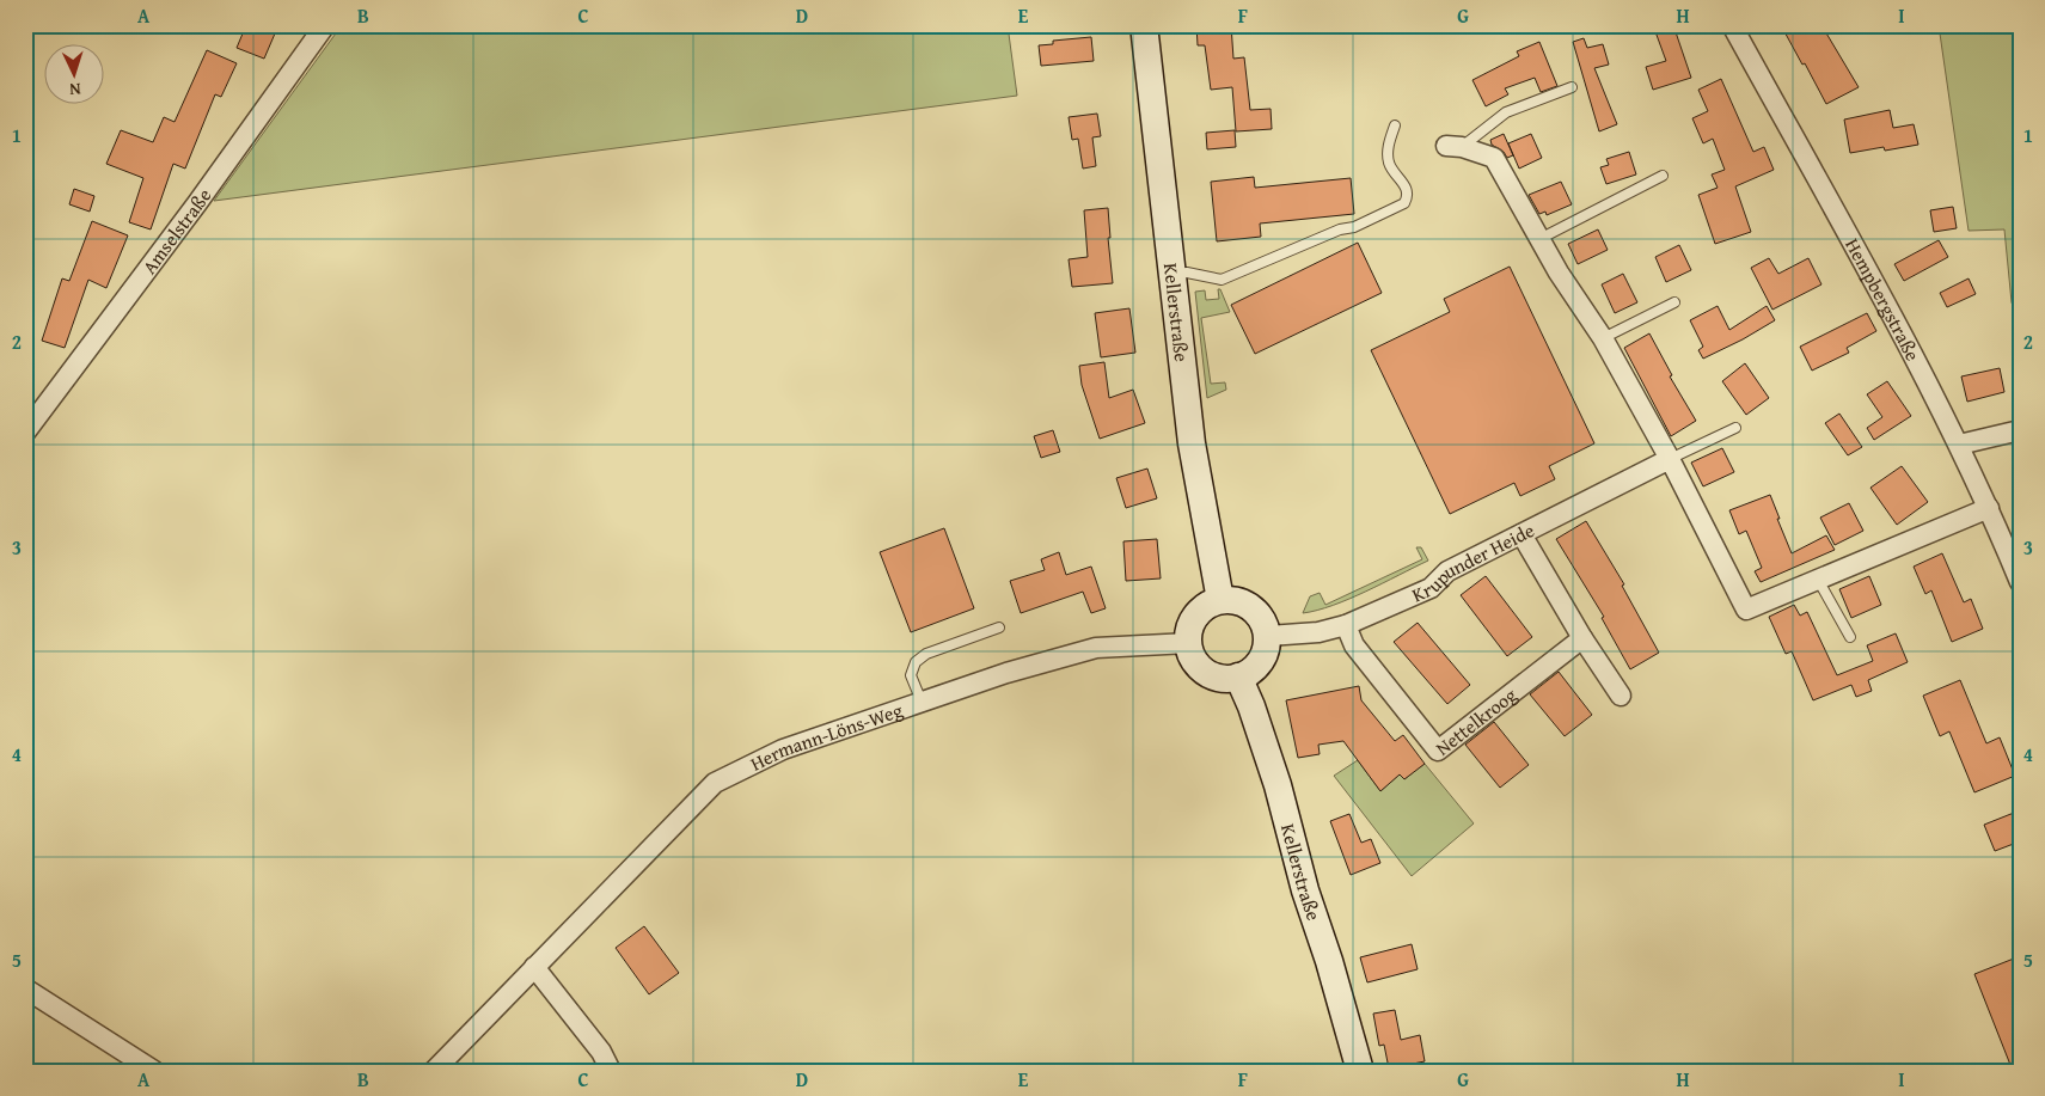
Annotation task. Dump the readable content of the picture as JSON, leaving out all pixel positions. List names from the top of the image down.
{
  "streets": {
    "main road": ["Kellerstraße"],
    "street": [
      "Amselstraße",
      "Hempbergstraße",
      "Krupunder Heide",
      "Nettelkroog",
      "Hermann-Löns-Weg"
    ]
  },
  "crossings": [
    ["Kellerstraße", "Krupunder Heide"],
    ["Kellerstraße", "Hermann-Löns-Weg"],
    ["Krupunder Heide", "Nettelkroog"],
    ["Krupunder Heide", "Hermann-Löns-Weg"]
  ],
  "north": "bottom",
  "grid": {
    "columns": [
      "A",
      "B",
      "C",
      "D",
      "E",
      "F",
      "G",
      "H",
      "I"
    ],
    "rows": [
      "1",
      "2",
      "3",
      "4",
      "5"
    ]
  }
}
